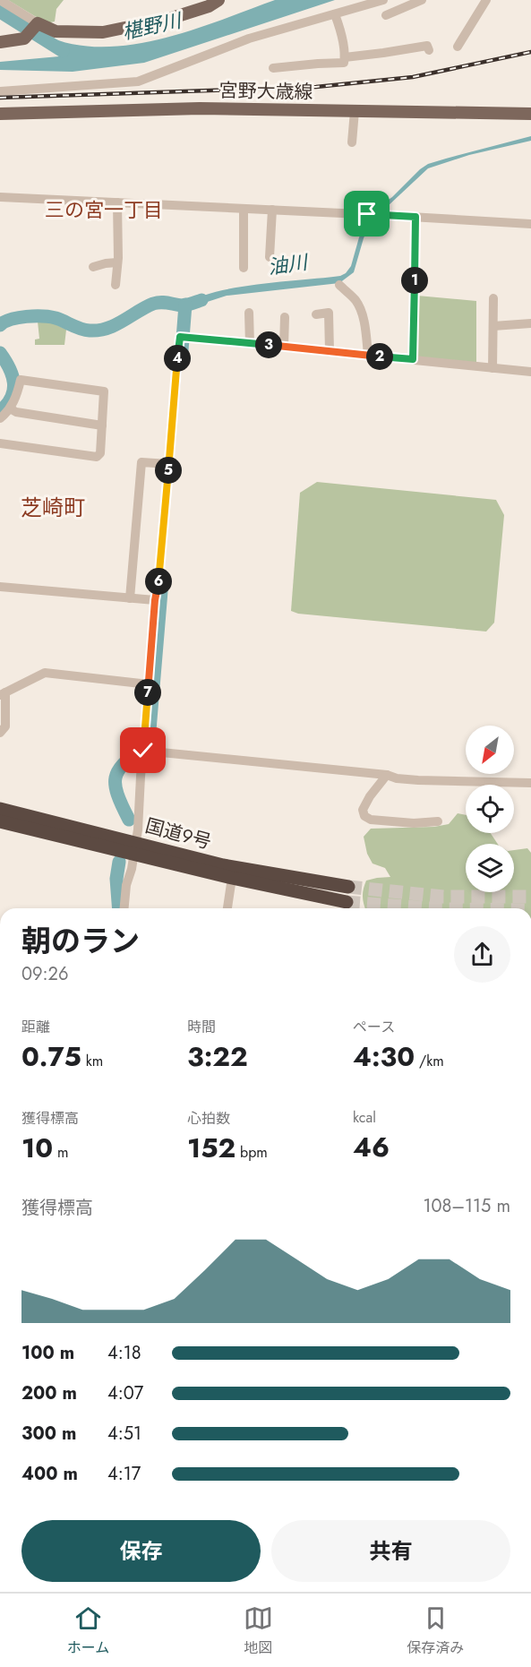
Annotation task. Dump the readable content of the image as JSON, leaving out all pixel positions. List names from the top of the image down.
{
  "streets": {
    "highway": ["国道9号"],
    "main road": ["宮野大歳線"]
  },
  "districts": ["三の宮一丁目", "芝崎町"],
  "water": ["椹野川", "油川"],
  "north": "bottom left",
  "page": {
    "pins": [
      "1",
      "3",
      "2",
      "4",
      "5",
      "6",
      "7"
    ],
    "heading": ["朝のラン", "09:26"],
    "stats": [
      ["距離", "0.75 km"],
      ["時間", "3:22"],
      ["ペース", "4:30 /km"],
      ["獲得標高", "10 m"],
      ["心拍数", "152 bpm"],
      ["kcal", "46"]
    ],
    "chart": ["獲得標高", "108–115 m"],
    "list": [
      {
        "name": "100 m",
        "note": "4:18"
      },
      {
        "name": "200 m",
        "note": "4:07"
      },
      {
        "name": "300 m",
        "note": "4:51"
      },
      {
        "name": "400 m",
        "note": "4:17"
      }
    ],
    "buttons": ["保存", "共有"],
    "tabs": ["ホーム", "地図", "保存済み"]
  }
}
